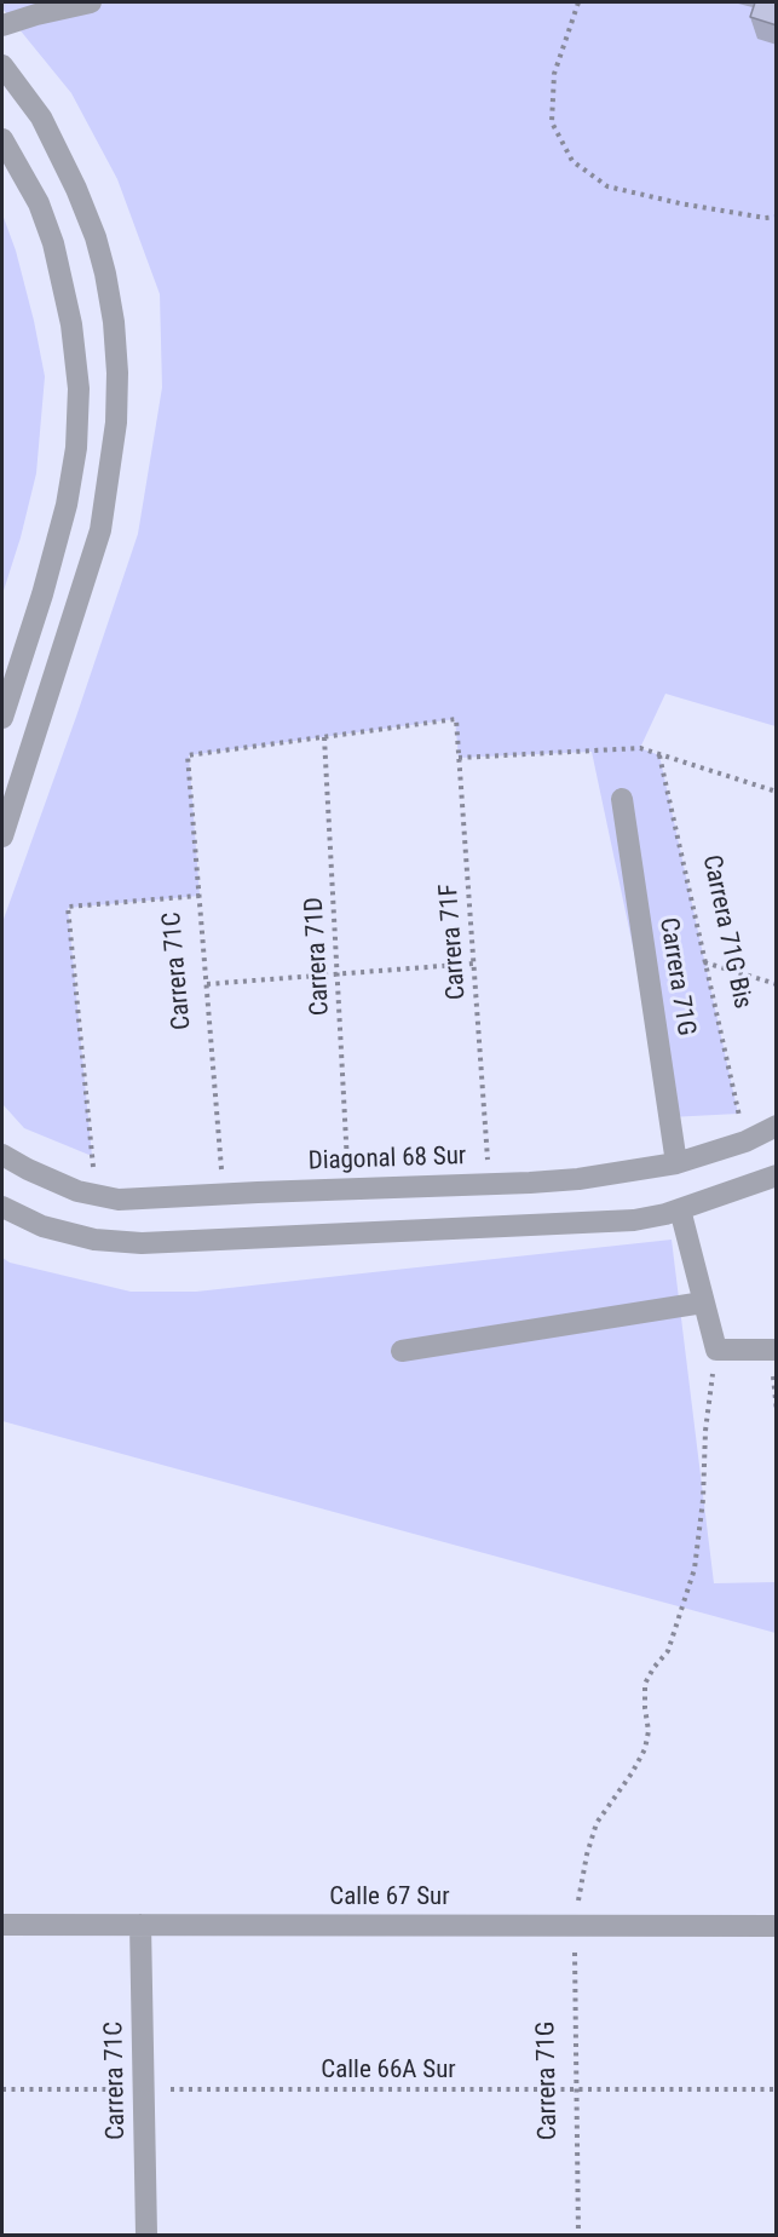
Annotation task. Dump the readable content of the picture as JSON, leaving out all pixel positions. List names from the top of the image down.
{
  "streets": {
    "street": [
      "Carrera 71C",
      "Carrera 71G",
      "Diagonal 68 Sur",
      "Calle 67 Sur"
    ],
    "path": [
      "Carrera 71G Bis",
      "Carrera 71F",
      "Carrera 71D",
      "Calle 66A Sur"
    ]
  },
  "crossings": [
    ["Carrera 71F", "Carrera 71D"],
    ["Carrera 71F", "Carrera 71C"],
    ["Carrera 71D", "Carrera 71C"],
    ["Carrera 71C", "Calle 67 Sur"],
    ["Carrera 71C", "Calle 66A Sur"],
    ["Carrera 71G", "Diagonal 68 Sur"],
    ["Carrera 71G", "Calle 67 Sur"],
    ["Carrera 71G", "Calle 66A Sur"]
  ]
}
